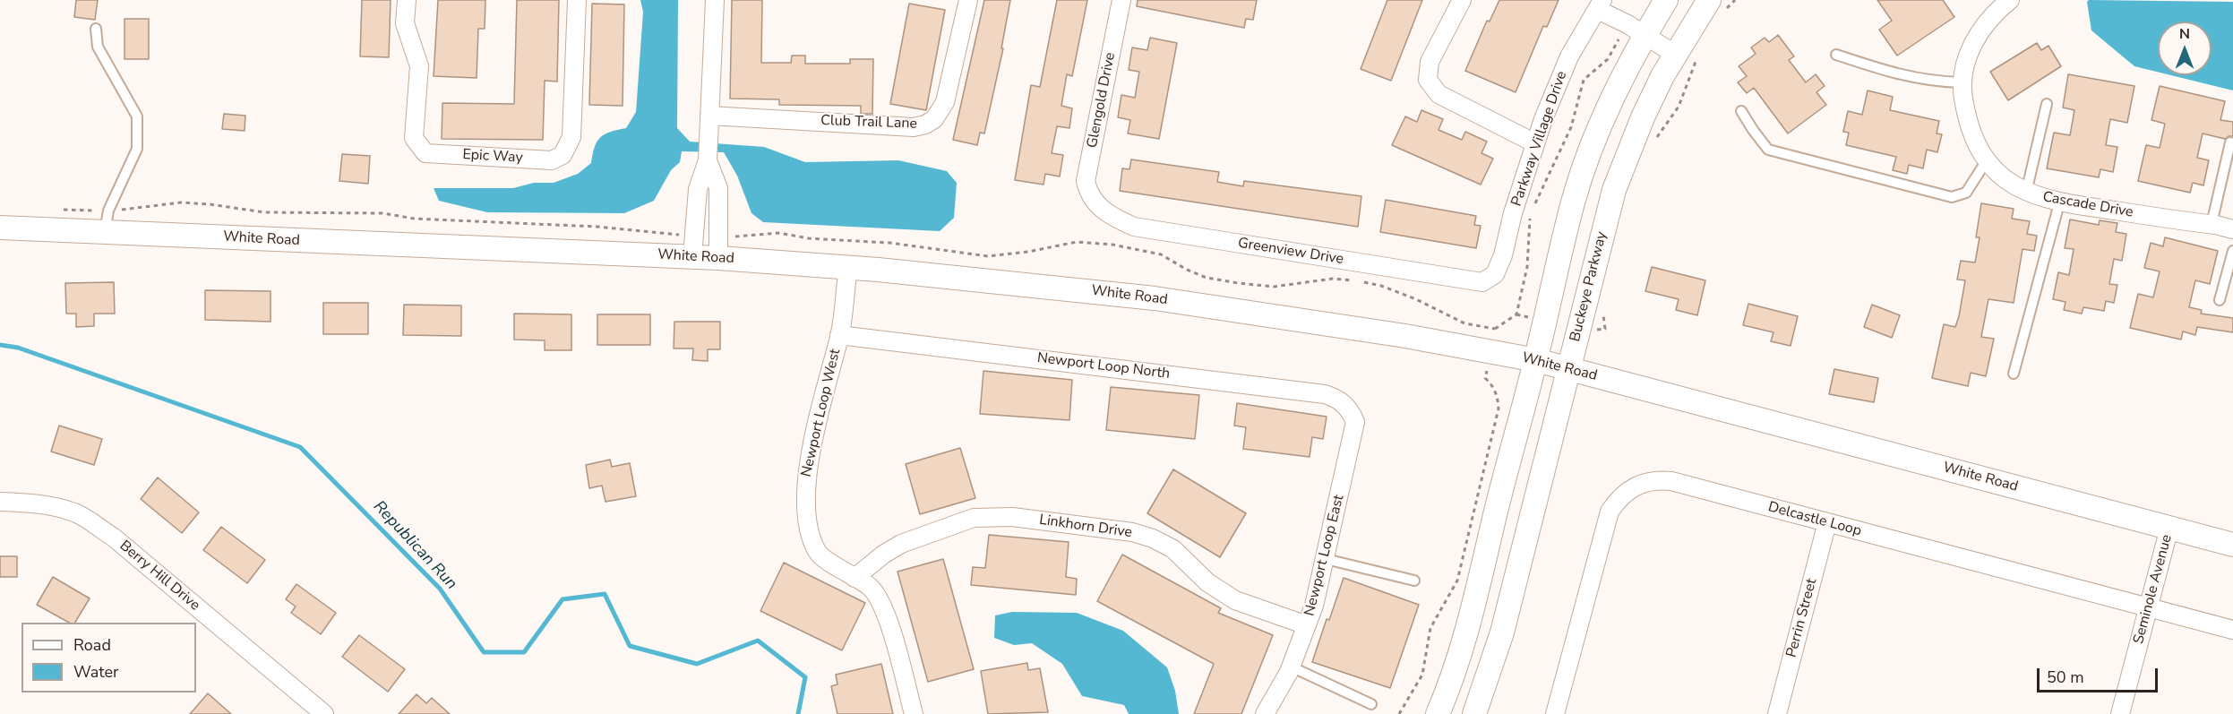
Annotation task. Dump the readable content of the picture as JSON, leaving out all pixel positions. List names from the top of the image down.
{
  "streets": {
    "street": [
      "Glengold Drive",
      "Club Trail Lane",
      "Parkway Village Drive",
      "Epic Way",
      "Cascade Drive",
      "White Road",
      "Greenview Drive",
      "Buckeye Parkway",
      "Newport Loop North",
      "Newport Loop West",
      "Delcastle Loop",
      "Linkhorn Drive",
      "Newport Loop East",
      "Berry Hill Drive",
      "Seminole Avenue",
      "Perrin Street"
    ]
  },
  "crossings": [
    ["Glengold Drive", "Greenview Drive"],
    ["Parkway Village Drive", "Greenview Drive"],
    ["Parkway Village Drive", "Buckeye Parkway"],
    ["White Road", "Buckeye Parkway"],
    ["White Road", "Newport Loop West"],
    ["White Road", "Seminole Avenue"],
    ["Newport Loop North", "Newport Loop West"],
    ["Newport Loop North", "Newport Loop East"],
    ["Newport Loop West", "Linkhorn Drive"],
    ["Delcastle Loop", "Seminole Avenue"],
    ["Delcastle Loop", "Perrin Street"],
    ["Linkhorn Drive", "Newport Loop East"]
  ],
  "water": ["Republican Run"],
  "legend": ["Road", "Water"],
  "scale_bar": "50 m",
  "north": "top"
}
